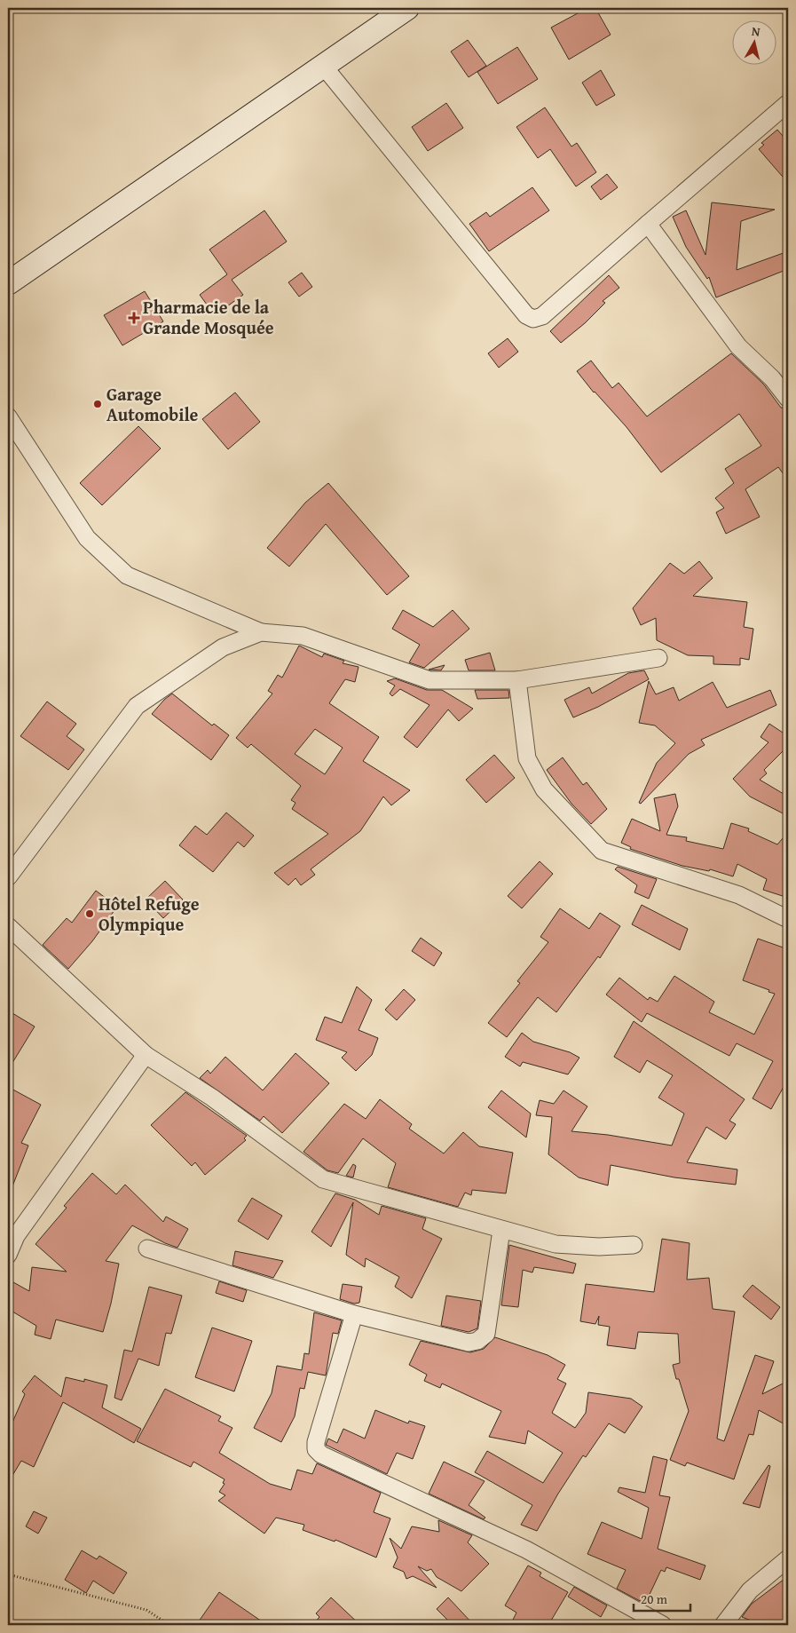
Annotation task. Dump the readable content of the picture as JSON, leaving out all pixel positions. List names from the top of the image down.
{
  "places": {
    "health": ["Pharmacie de la Grande Mosquée"],
    "other": ["Garage Automobile", "Hôtel Refuge Olympique"]
  },
  "scale_bar": "20 m",
  "north": "top"
}
